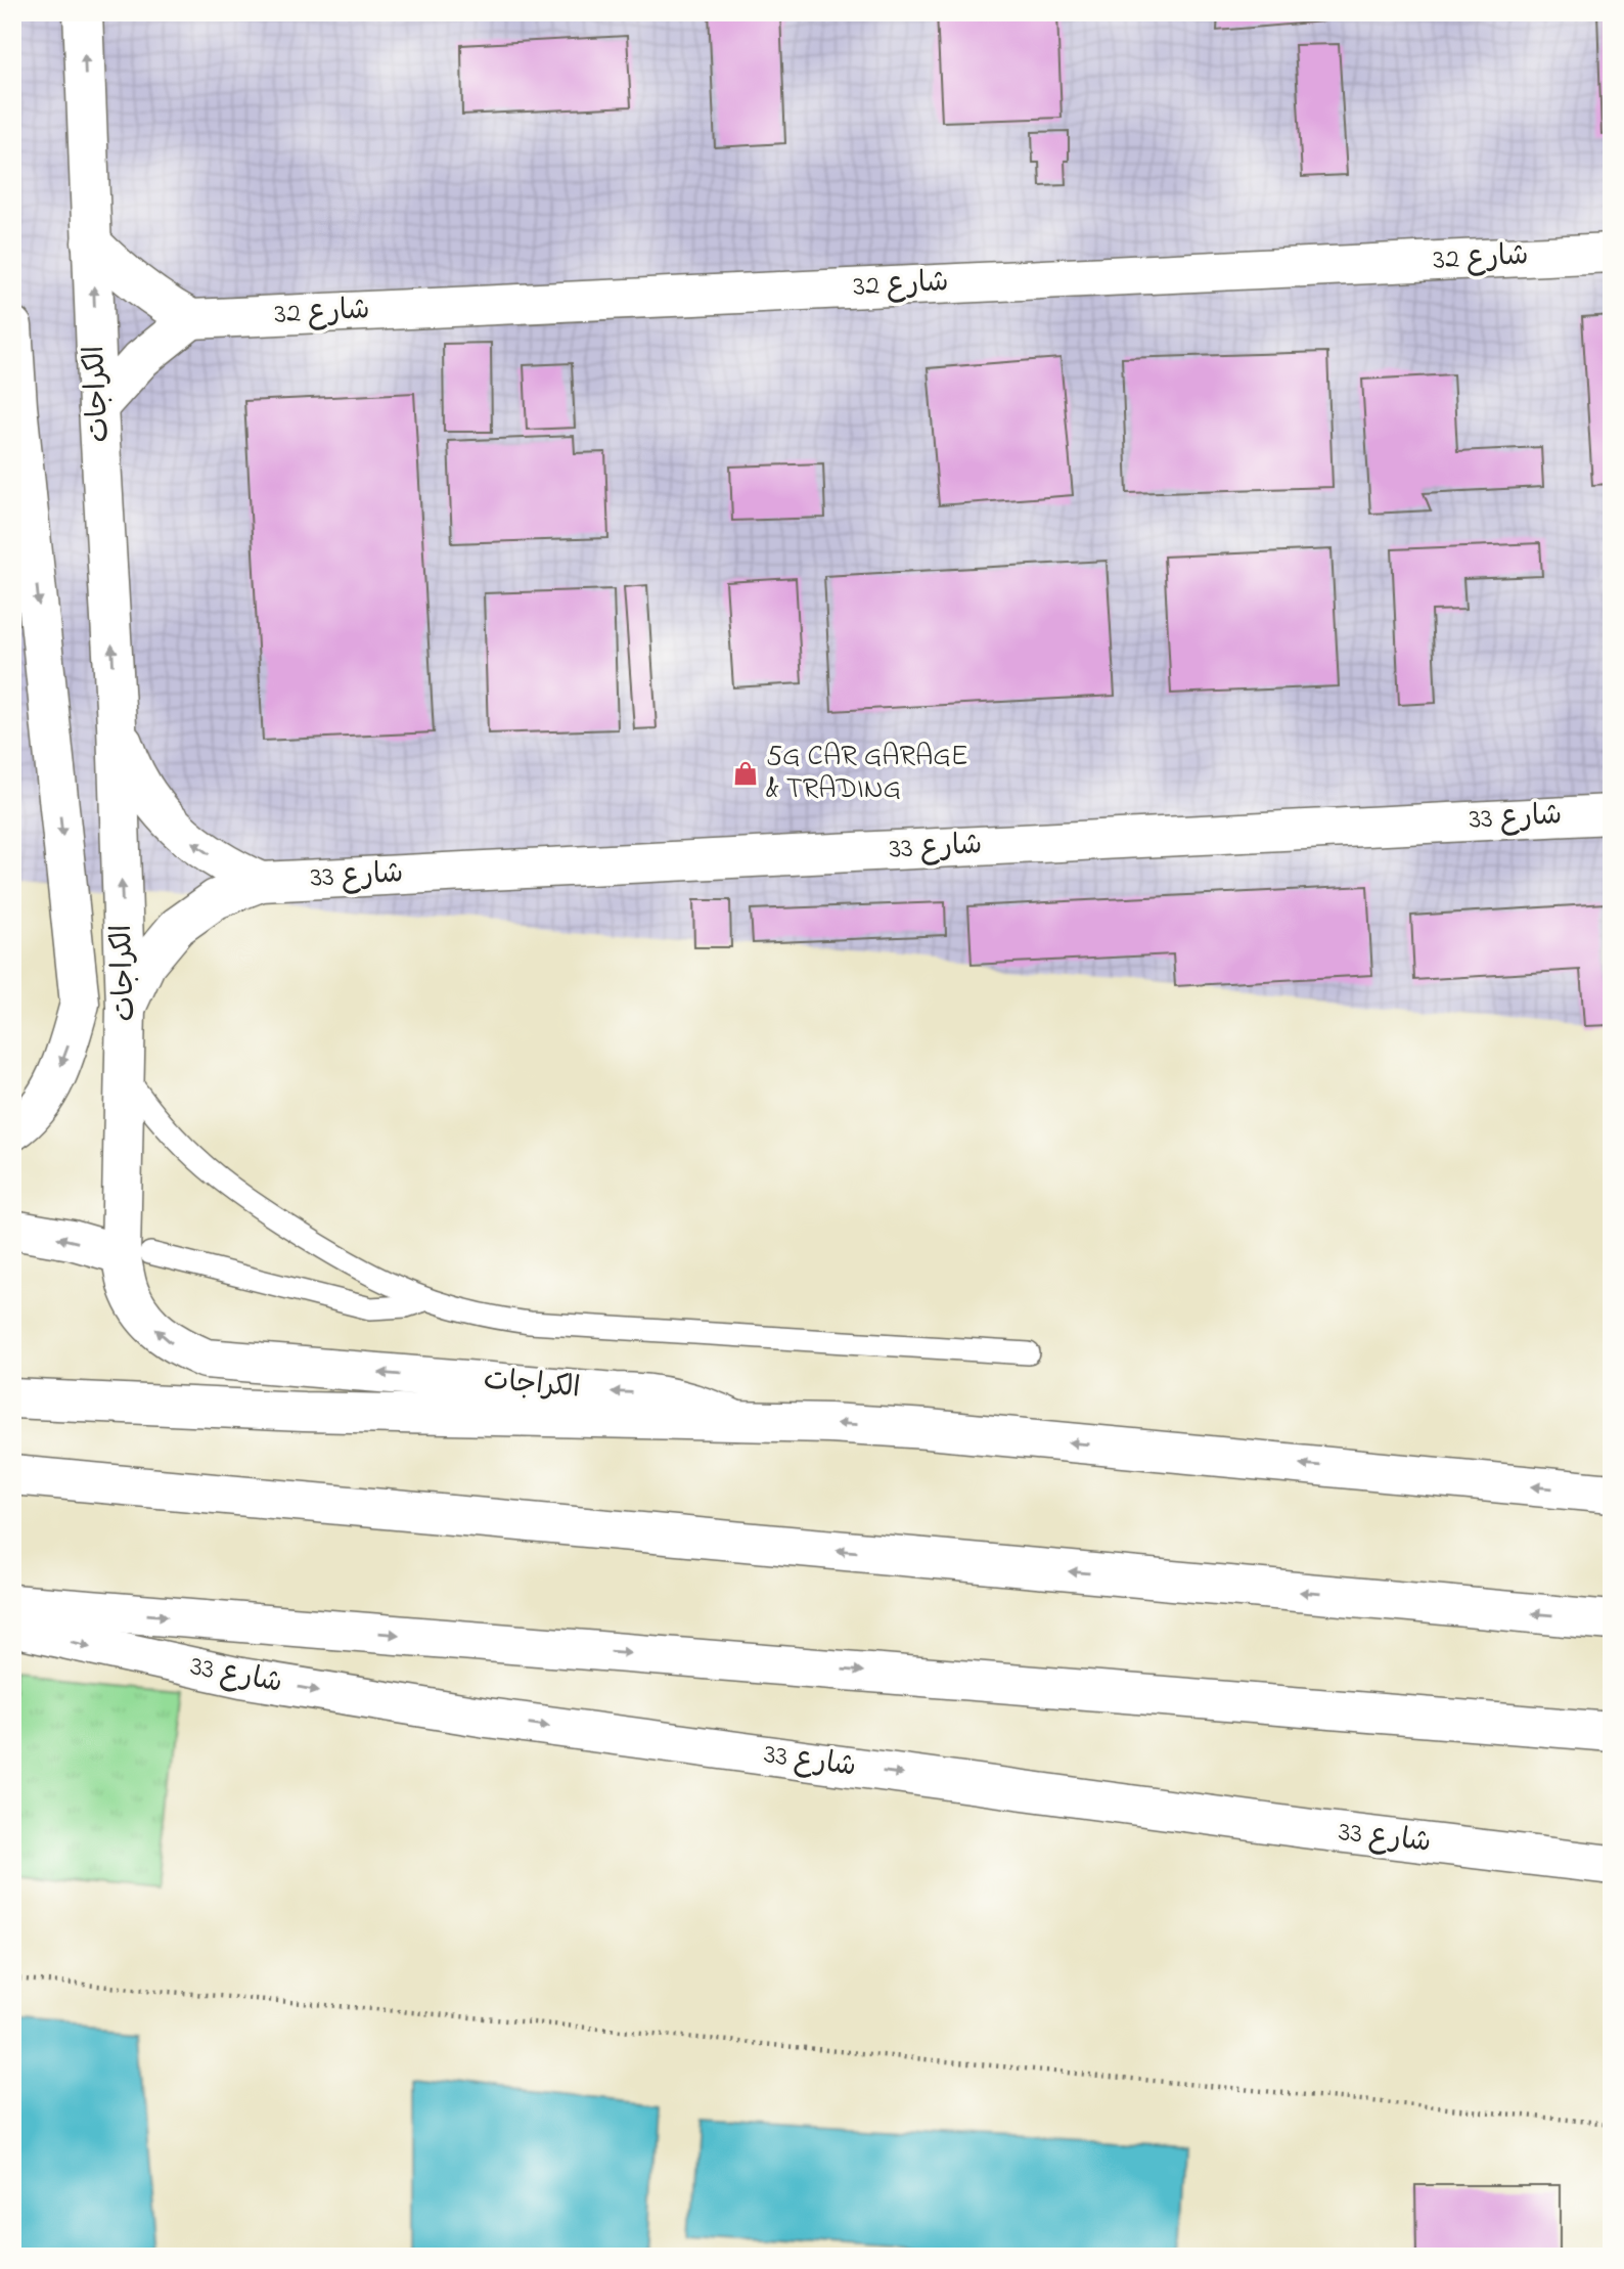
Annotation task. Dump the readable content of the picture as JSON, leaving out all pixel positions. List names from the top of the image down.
{
  "streets": {
    "main road": ["شارع 32", "الكراجات", "شارع 33"]
  },
  "crossings": [
    ["الكراجات", "شارع 33"]
  ],
  "places": {
    "shop": ["5G CAR GARAGE & TRADING"]
  }
}
